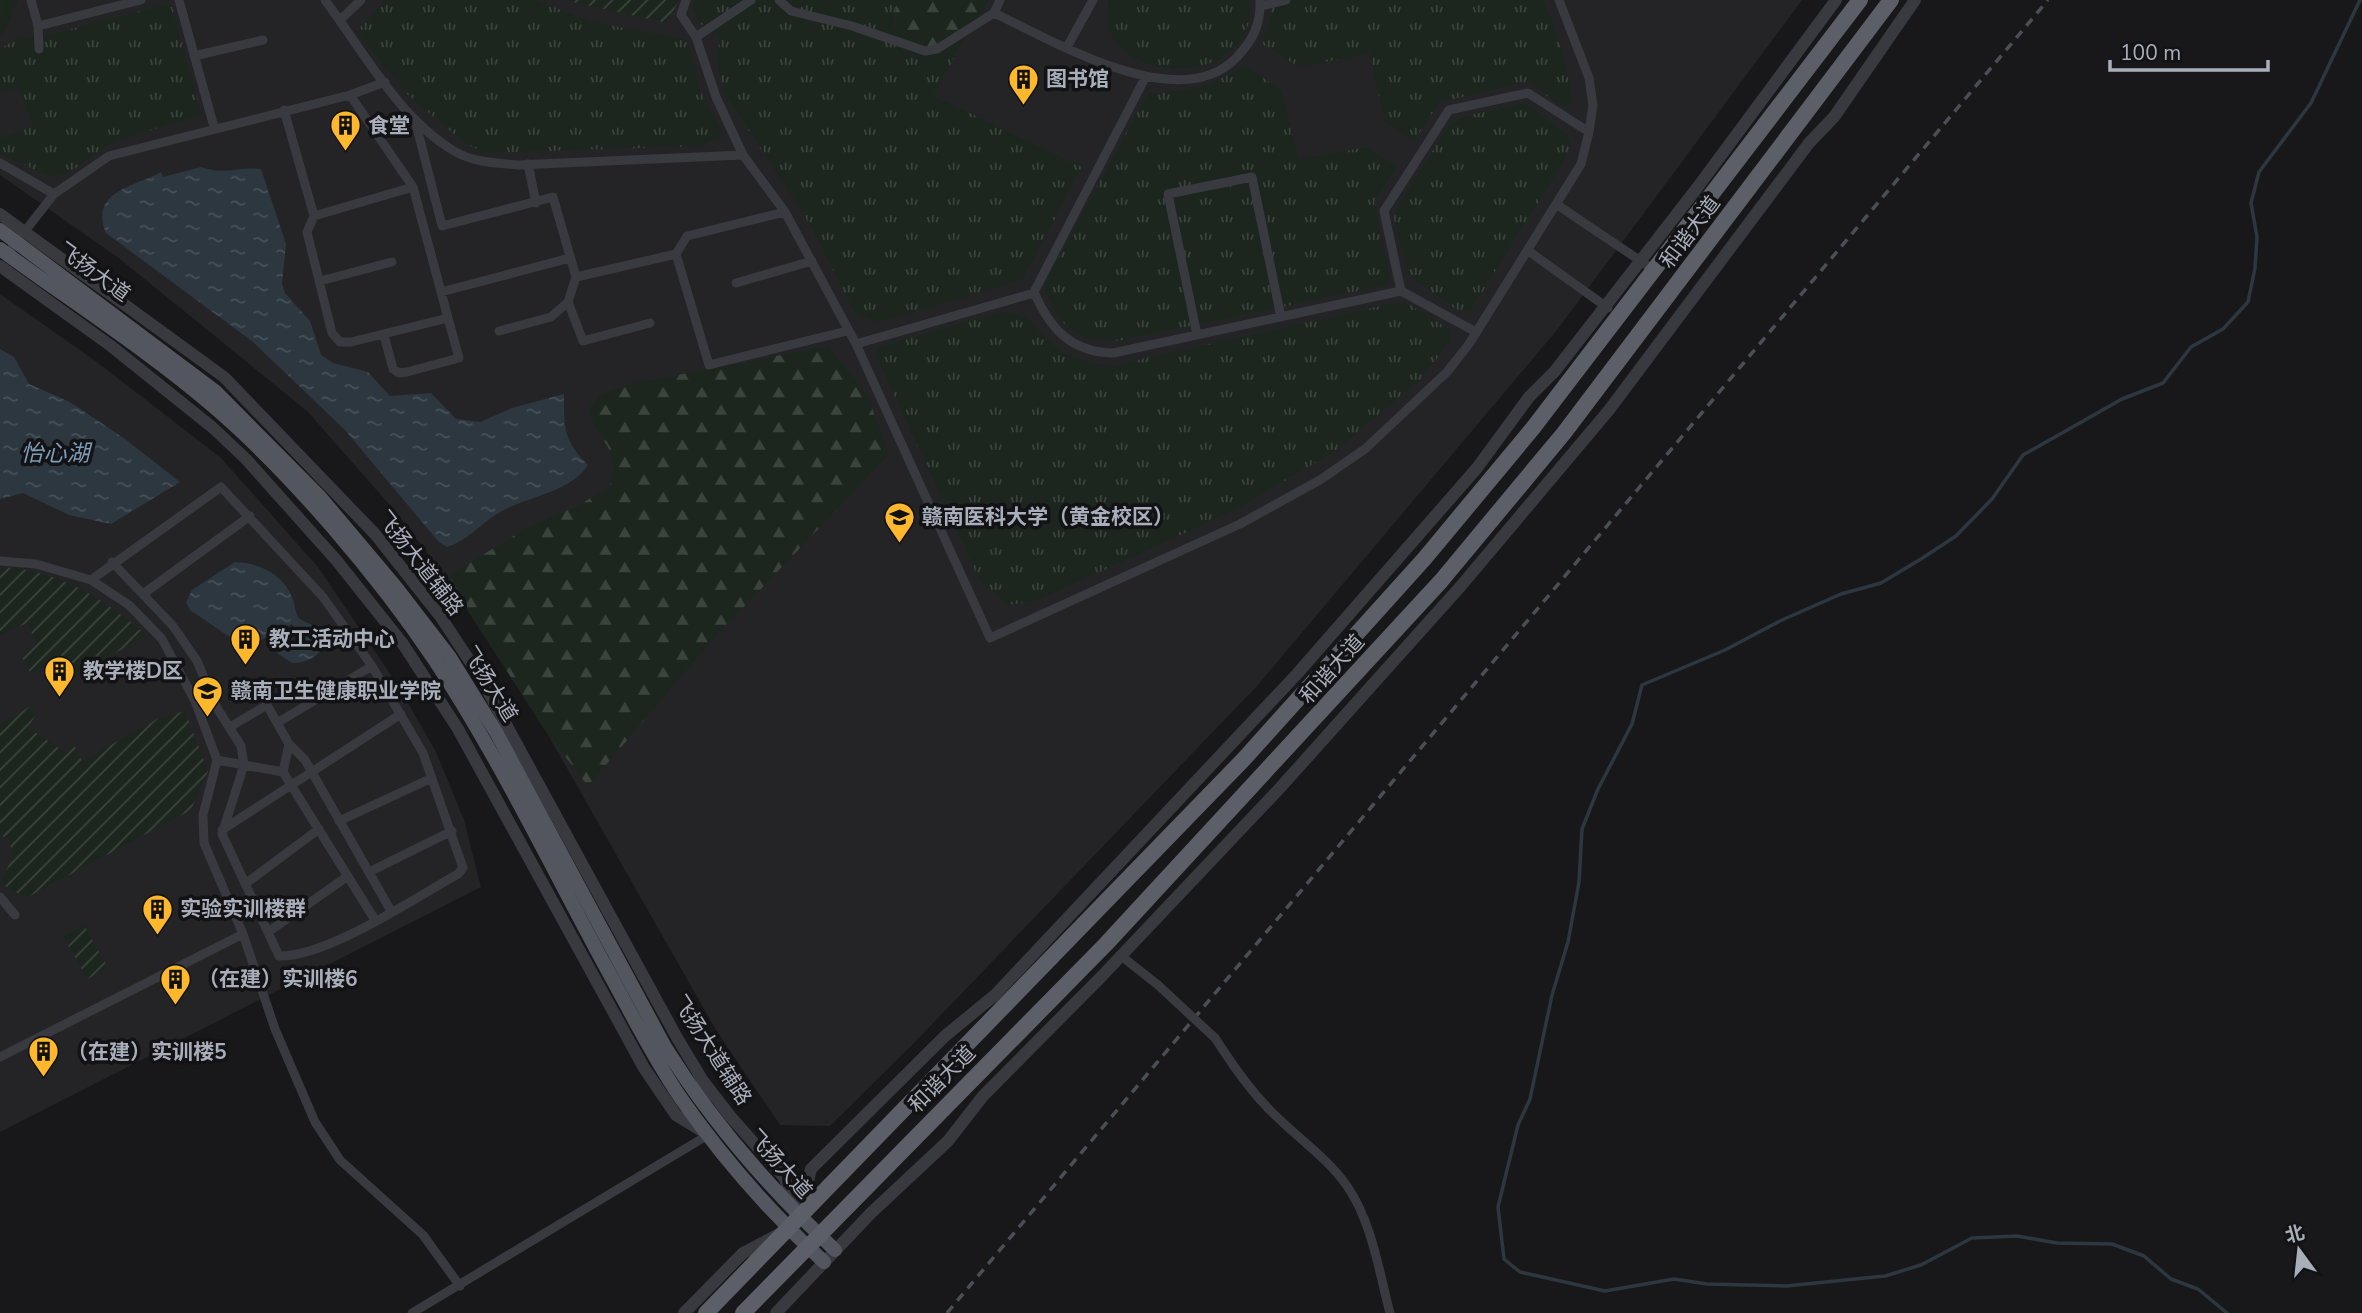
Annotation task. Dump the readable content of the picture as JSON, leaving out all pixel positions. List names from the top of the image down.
{
  "streets": {
    "highway": ["和谐大道"],
    "main road": ["飞扬大道"],
    "street": ["飞扬大道辅路"]
  },
  "crossings": [
    ["和谐大道", "飞扬大道"],
    ["和谐大道", "飞扬大道辅路"],
    ["飞扬大道", "飞扬大道辅路"]
  ],
  "water": ["怡心湖"],
  "places": {
    "building": [
      "图书馆",
      "食堂",
      "教工活动中心",
      "教学楼D区",
      "实验实训楼群",
      "（在建）实训楼6",
      "（在建）实训楼5"
    ],
    "school or university": ["赣南医科大学（黄金校区）", "赣南卫生健康职业学院"]
  },
  "scale_bar": "100 m",
  "north": "top"
}
